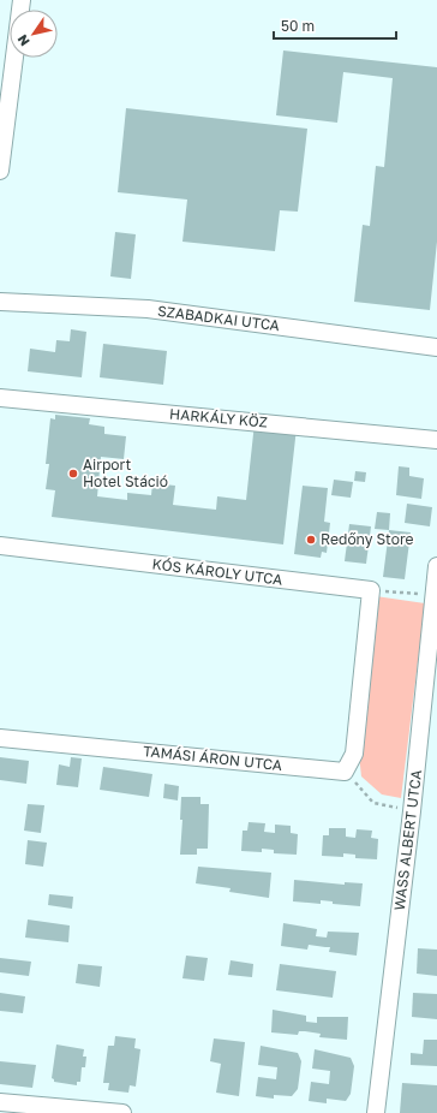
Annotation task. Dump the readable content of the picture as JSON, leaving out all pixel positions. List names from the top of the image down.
{
  "streets": {
    "street": [
      "SZABADKAI UTCA",
      "HARKÁLY KÖZ",
      "KÓS KÁROLY UTCA",
      "TAMÁSI ÁRON UTCA",
      "WASS ALBERT UTCA"
    ]
  },
  "places": ["Airport Hotel Stáció", "Redőny Store"],
  "scale_bar": "50 m",
  "north": "bottom left"
}
